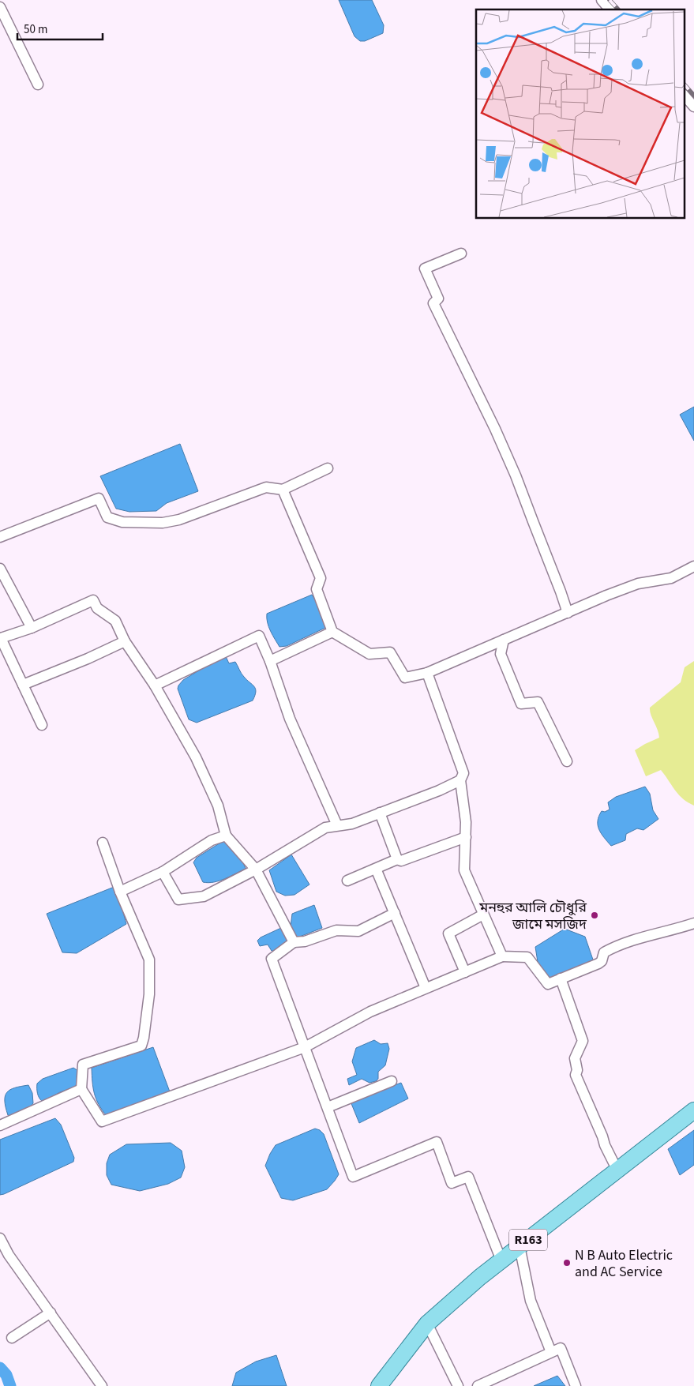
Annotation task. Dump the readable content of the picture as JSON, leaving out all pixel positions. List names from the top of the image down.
{
  "streets": {
    "main road": ["R163"]
  },
  "places": ["মনহুর আলি চৌধুরি জামে মসজিদ", "N B Auto Electric and AC Service"],
  "scale_bar": "50 m"
}
